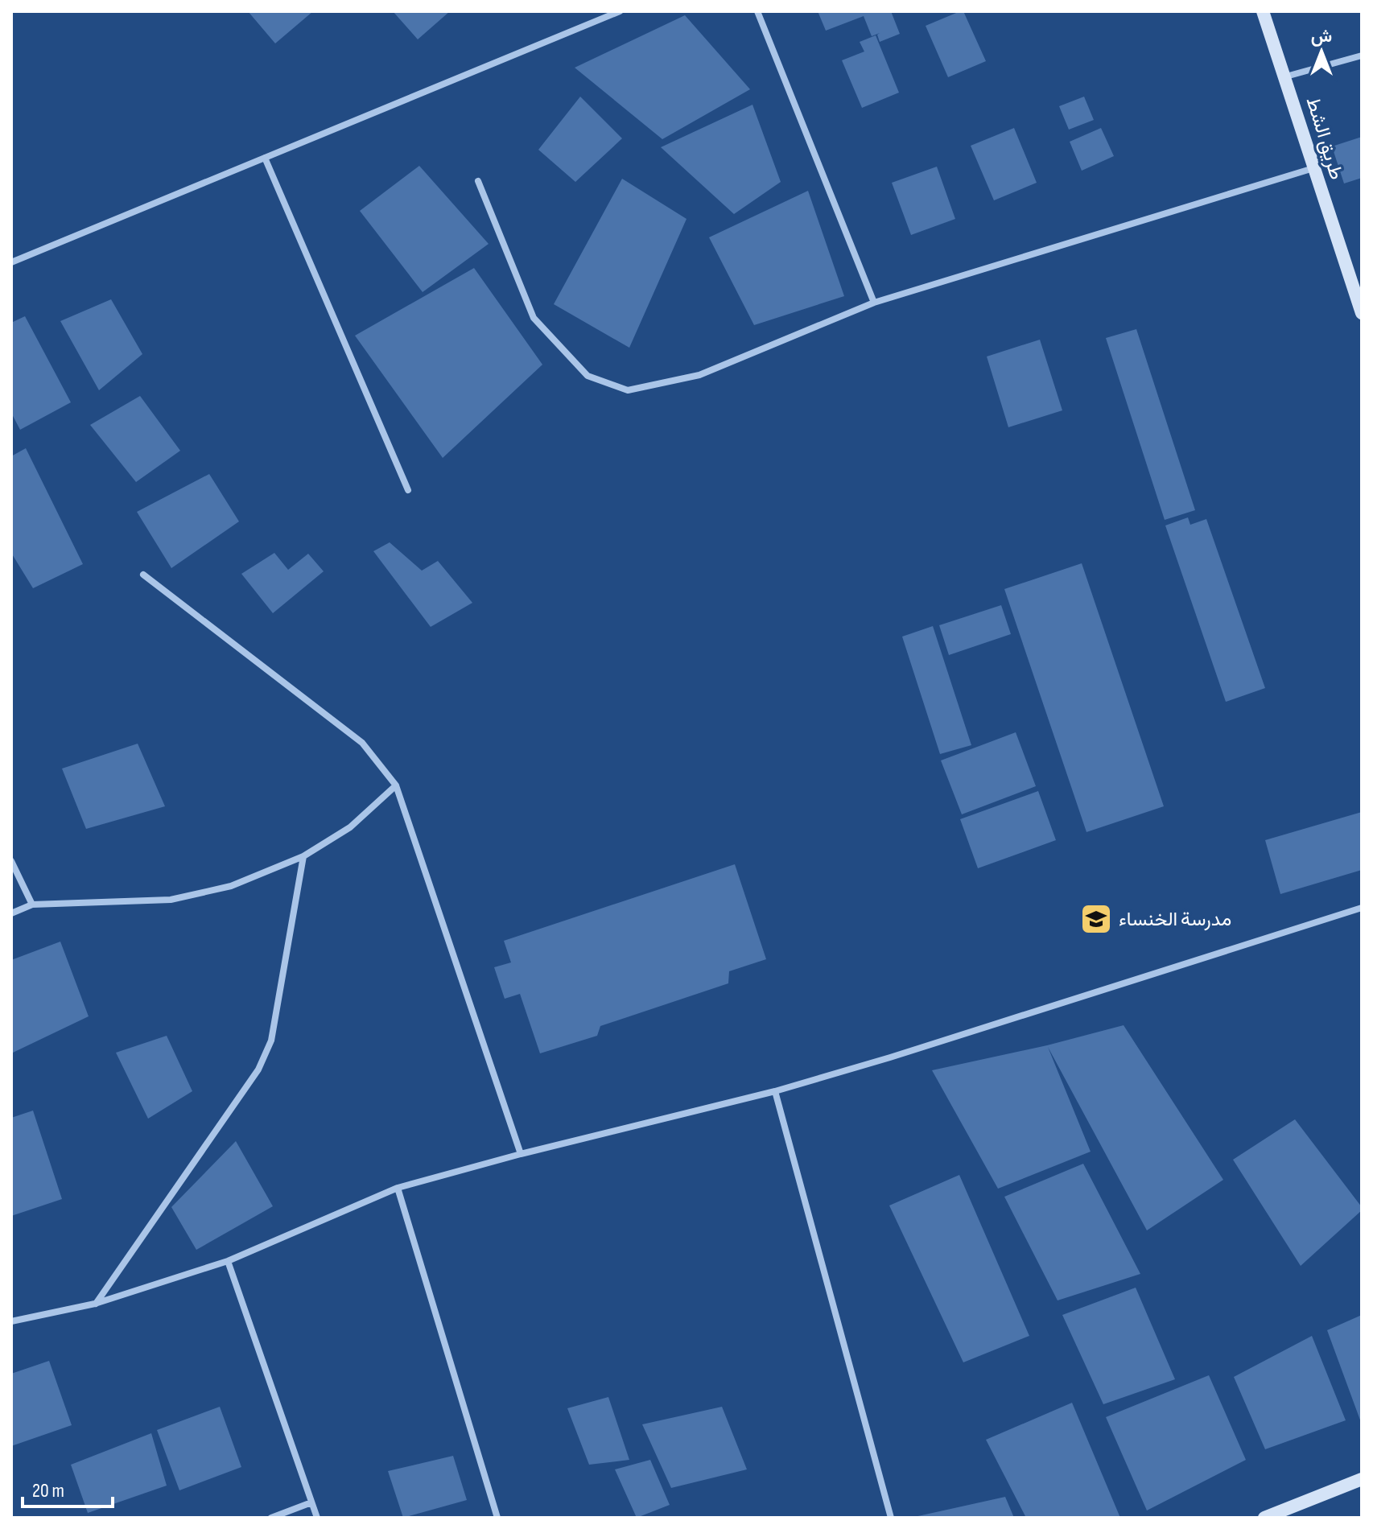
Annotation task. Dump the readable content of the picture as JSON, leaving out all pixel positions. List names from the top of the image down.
{
  "streets": {
    "main road": ["طريق الشط"]
  },
  "places": {
    "school or university": ["مدرسة الخنساء"]
  },
  "scale_bar": "20 m",
  "north": "top"
}
